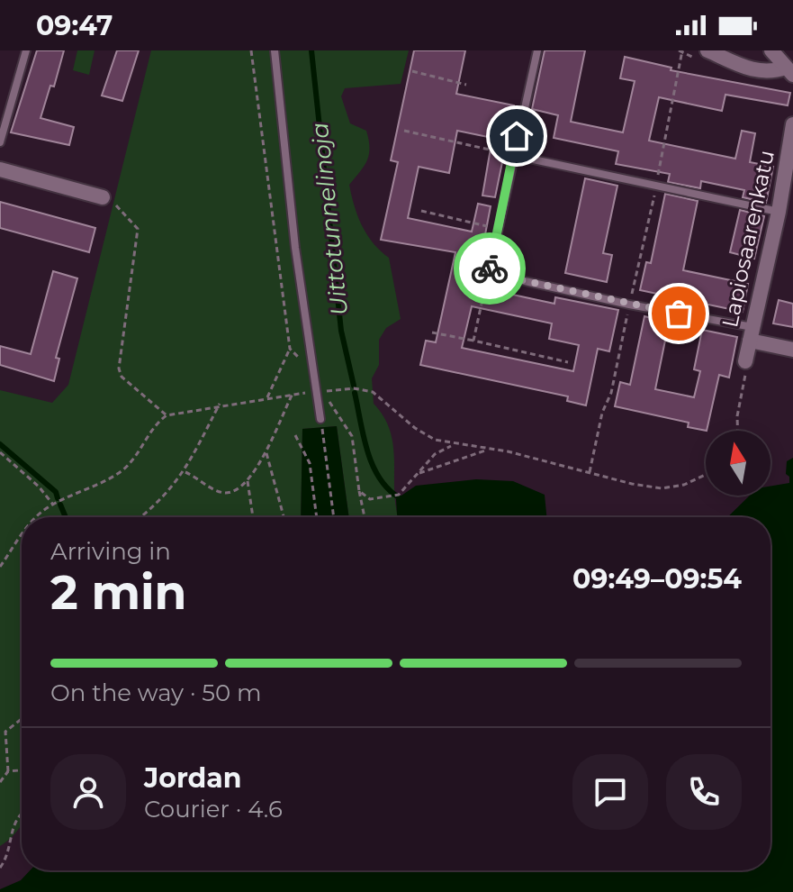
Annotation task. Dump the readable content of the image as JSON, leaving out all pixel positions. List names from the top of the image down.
{
  "streets": {
    "street": ["Lapiosaarenkatu"]
  },
  "water": ["Uittotunnelinoja"],
  "north": "top",
  "page": {
    "status": "09:47",
    "heading": ["2 min", "Arriving in", "09:49–09:54"],
    "panel": ["Jordan", "Courier · 4.6"],
    "bar": "On the way · 50 m"
  }
}
